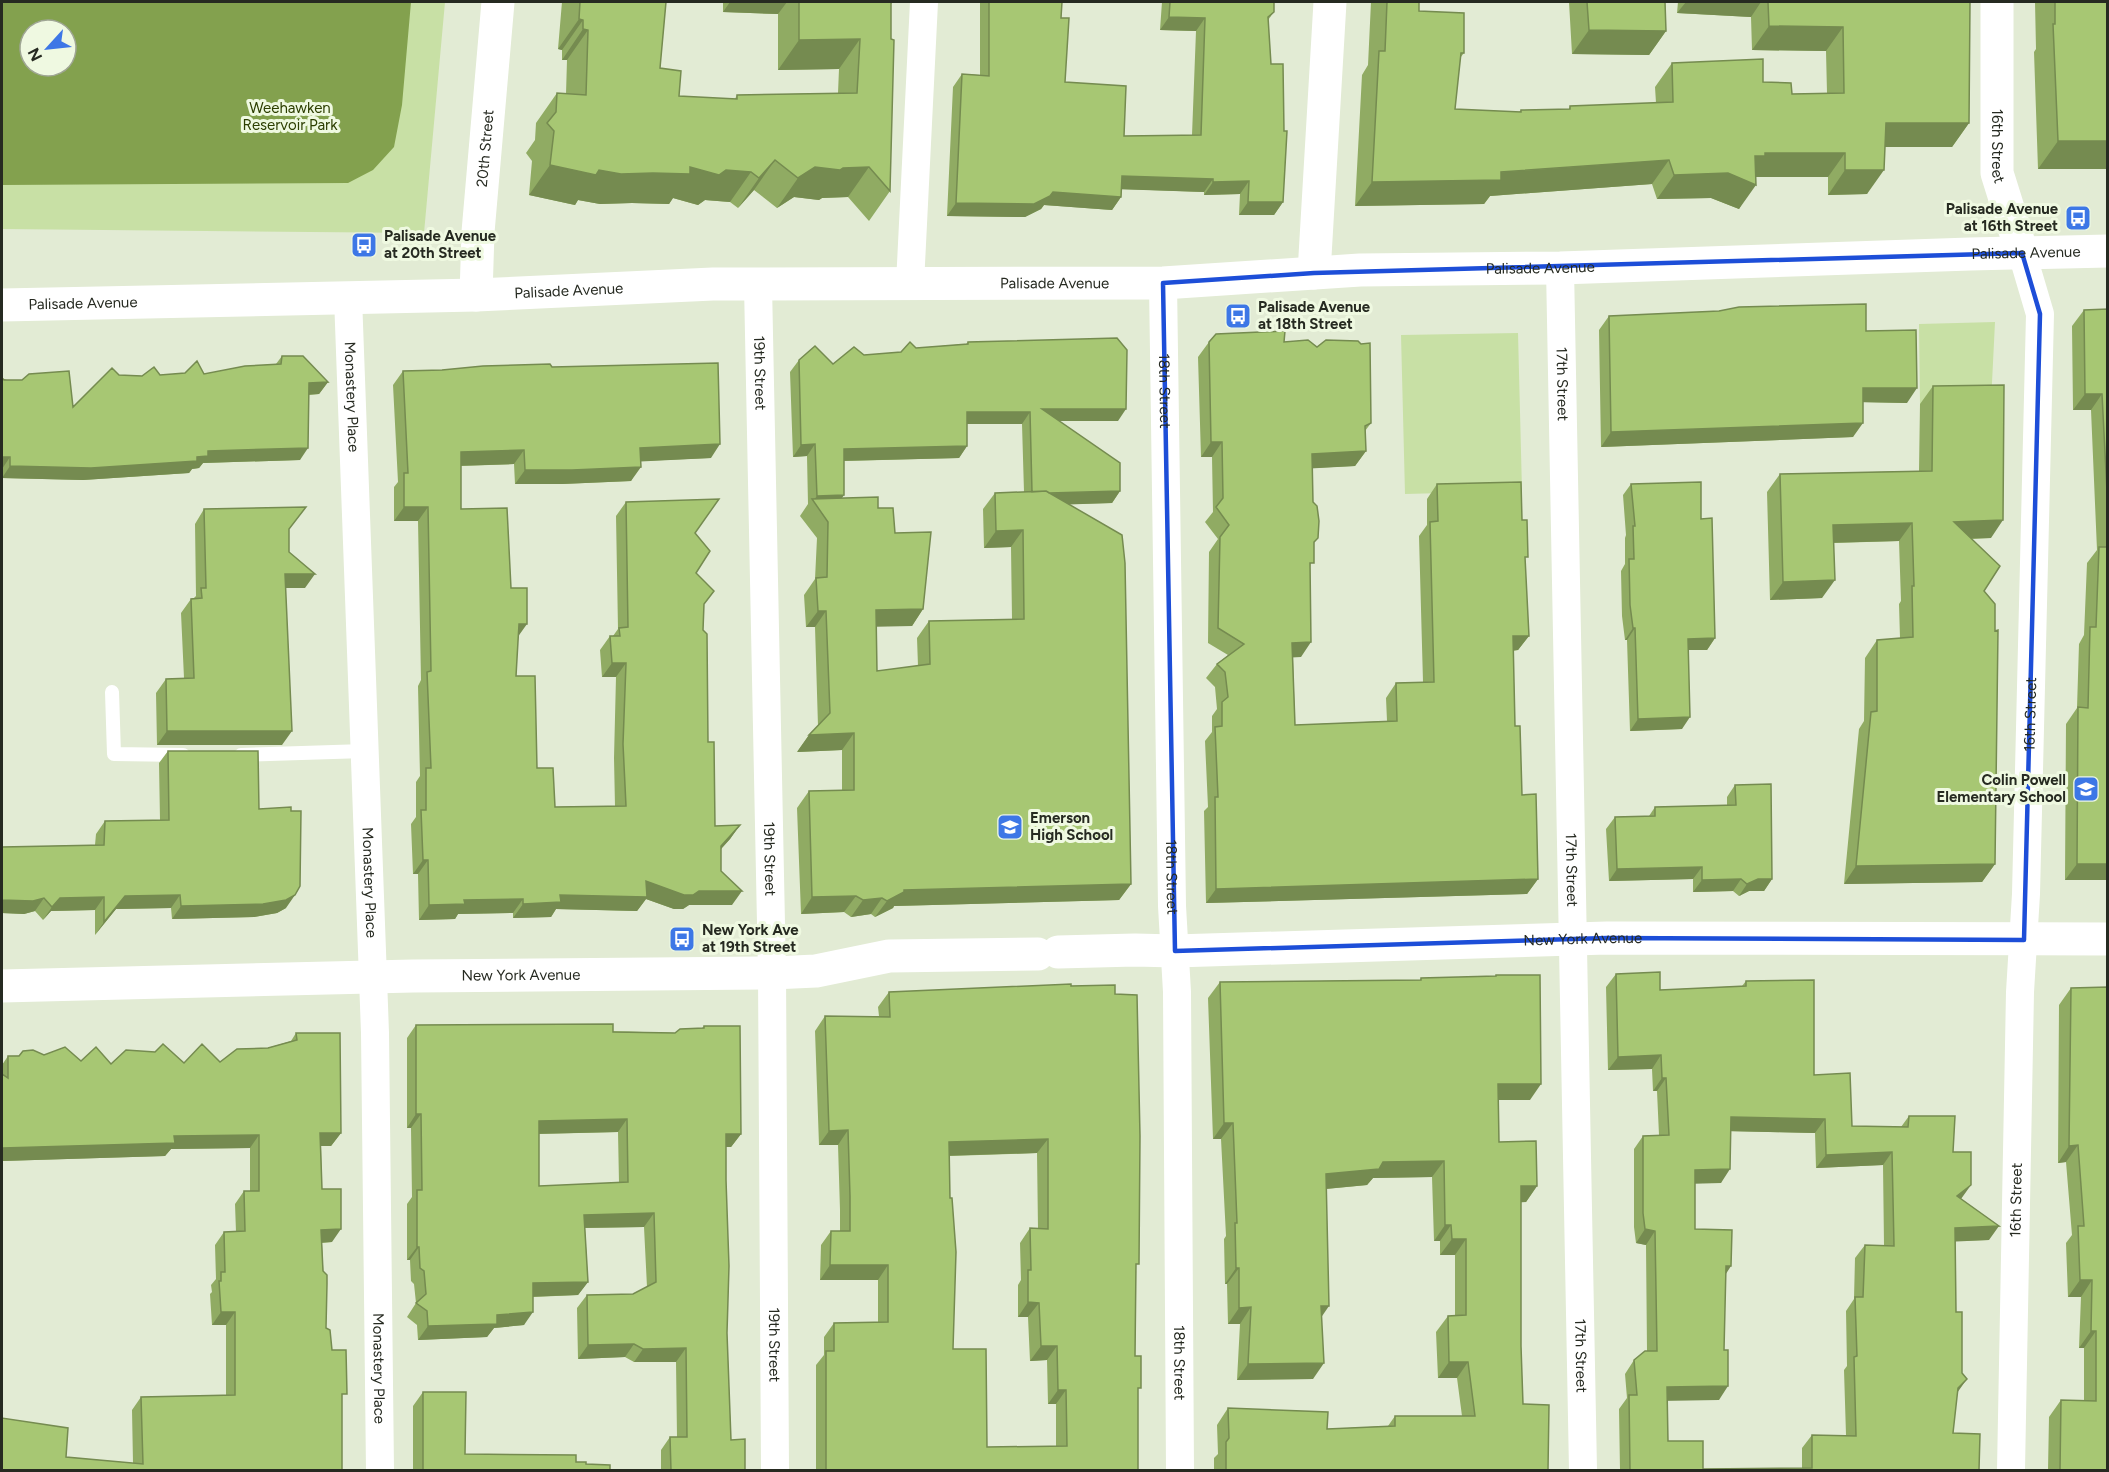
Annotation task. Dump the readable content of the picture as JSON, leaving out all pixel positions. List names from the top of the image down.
{
  "streets": {
    "main road": [
      "16th Street",
      "20th Street",
      "Palisade Avenue",
      "New York Avenue"
    ],
    "street": [
      "19th Street",
      "17th Street",
      "18th Street",
      "Monastery Place"
    ]
  },
  "crossings": [
    ["16th Street", "Palisade Avenue"],
    ["16th Street", "New York Avenue"],
    ["20th Street", "Palisade Avenue"],
    ["Palisade Avenue", "19th Street"],
    ["Palisade Avenue", "17th Street"],
    ["Palisade Avenue", "18th Street"],
    ["Palisade Avenue", "Monastery Place"],
    ["19th Street", "New York Avenue"],
    ["17th Street", "New York Avenue"],
    ["18th Street", "New York Avenue"],
    ["Monastery Place", "New York Avenue"]
  ],
  "parks": ["Weehawken Reservoir Park"],
  "places": {
    "bus stop": [
      "Palisade Avenue at 16th Street",
      "Palisade Avenue at 20th Street",
      "Palisade Avenue at 18th Street",
      "New York Ave at 19th Street"
    ],
    "school or university": ["Colin Powell Elementary School", "Emerson High School"]
  },
  "north": "bottom left"
}
